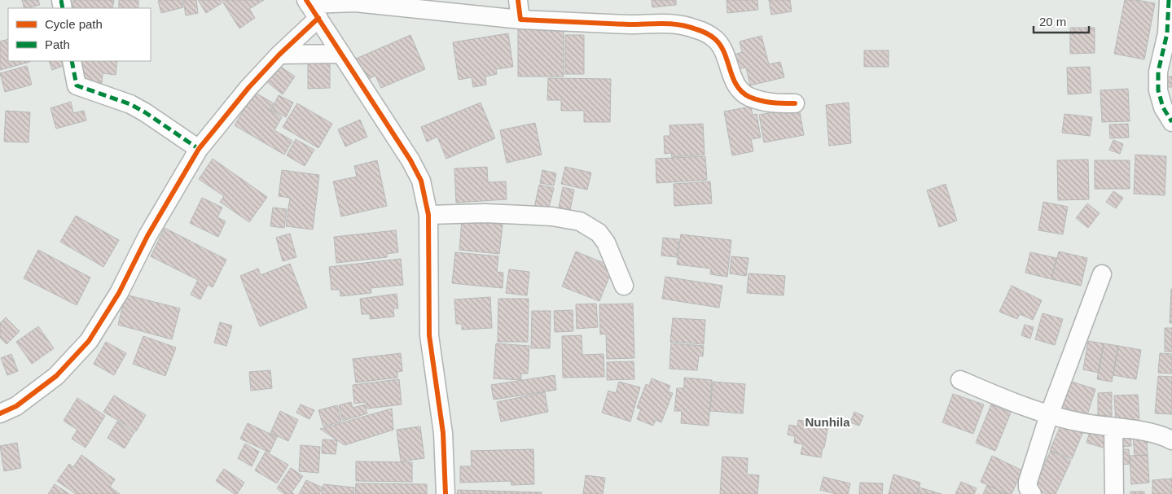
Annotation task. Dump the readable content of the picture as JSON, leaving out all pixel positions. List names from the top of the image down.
{
  "districts": ["Nunhila"],
  "legend": ["Cycle path", "Path"],
  "scale_bar": "20 m"
}
